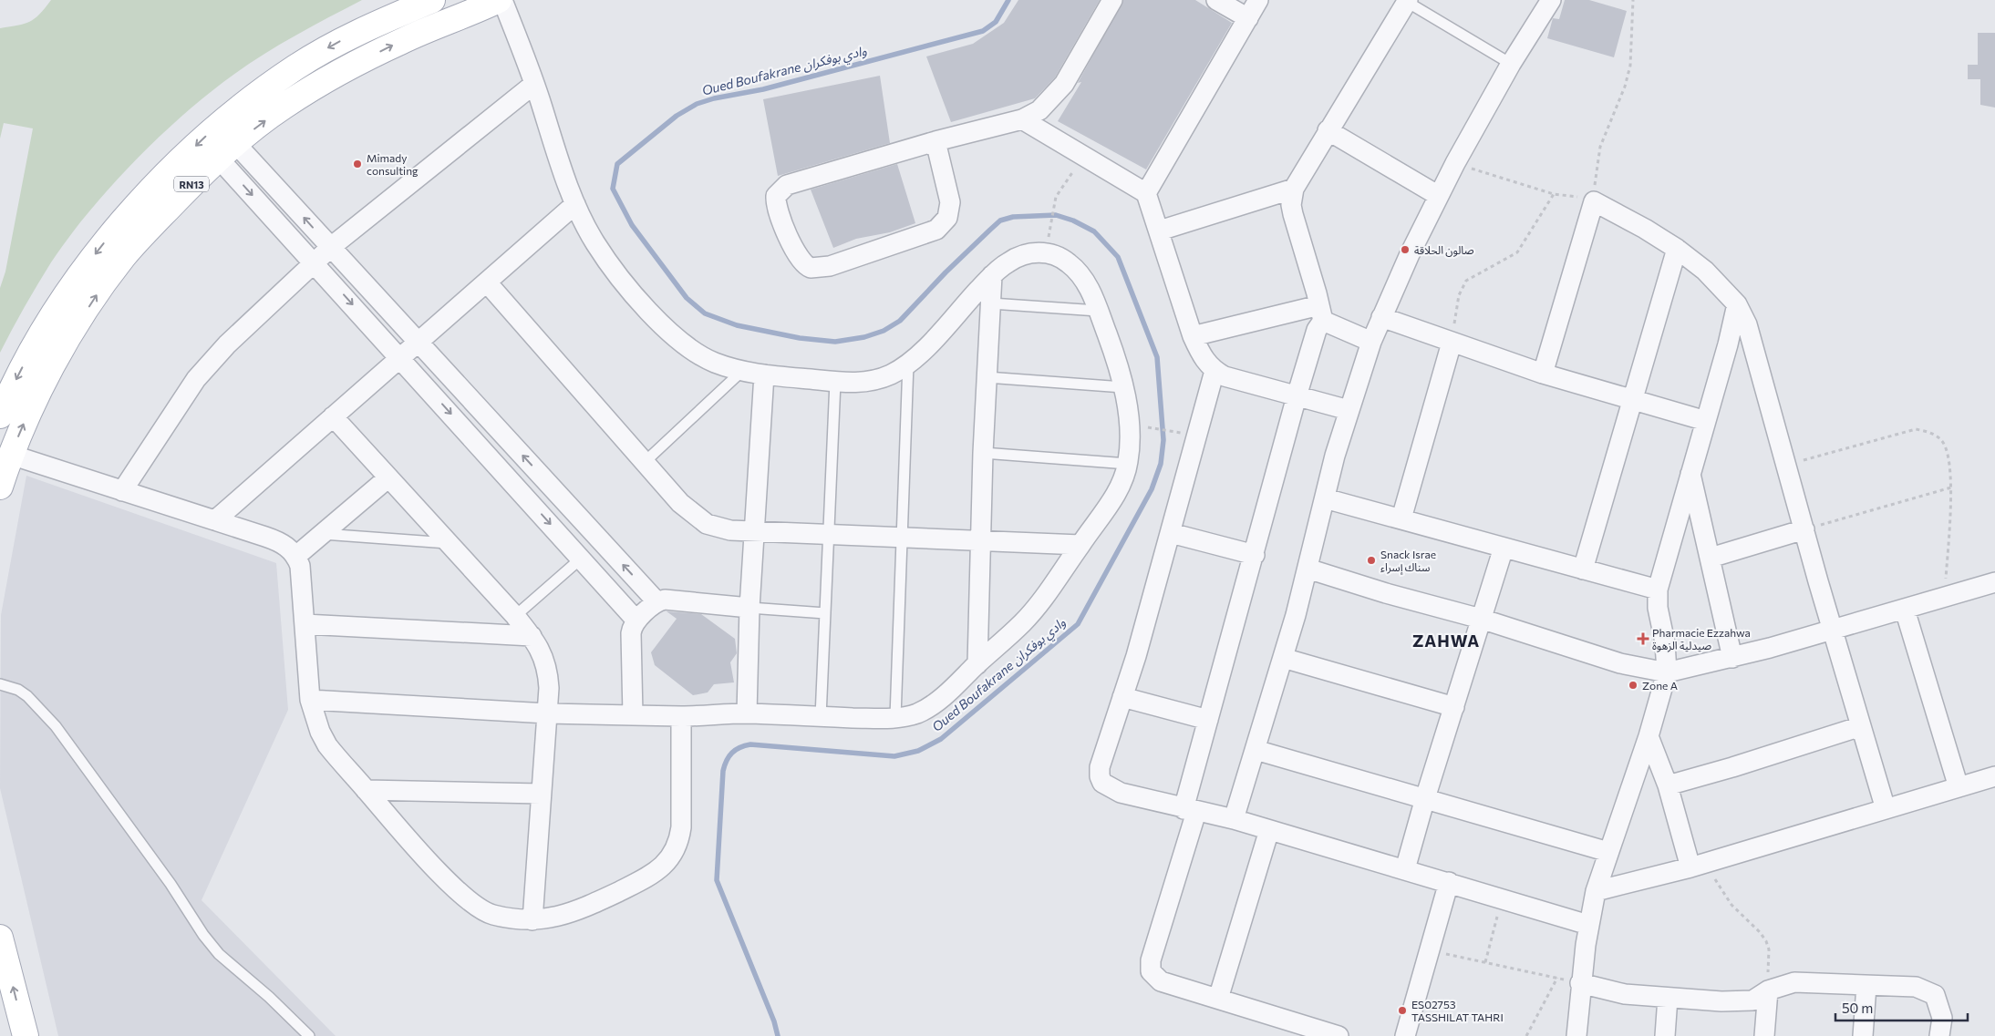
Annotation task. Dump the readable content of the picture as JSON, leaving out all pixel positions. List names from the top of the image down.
{
  "streets": {
    "main road": ["RN13"]
  },
  "districts": ["ZAHWA"],
  "water": ["Oued Boufakrane وادي بوفكران"],
  "places": {
    "other": [
      "Mimady consulting",
      "صالون الحلاقة",
      "Snack Israe سناك إسراء",
      "Zone A",
      "ES02753 TASSHILAT TAHRI"
    ],
    "health": ["Pharmacie Ezzahwa صيدلية الزهوة"]
  },
  "scale_bar": "50 m"
}
